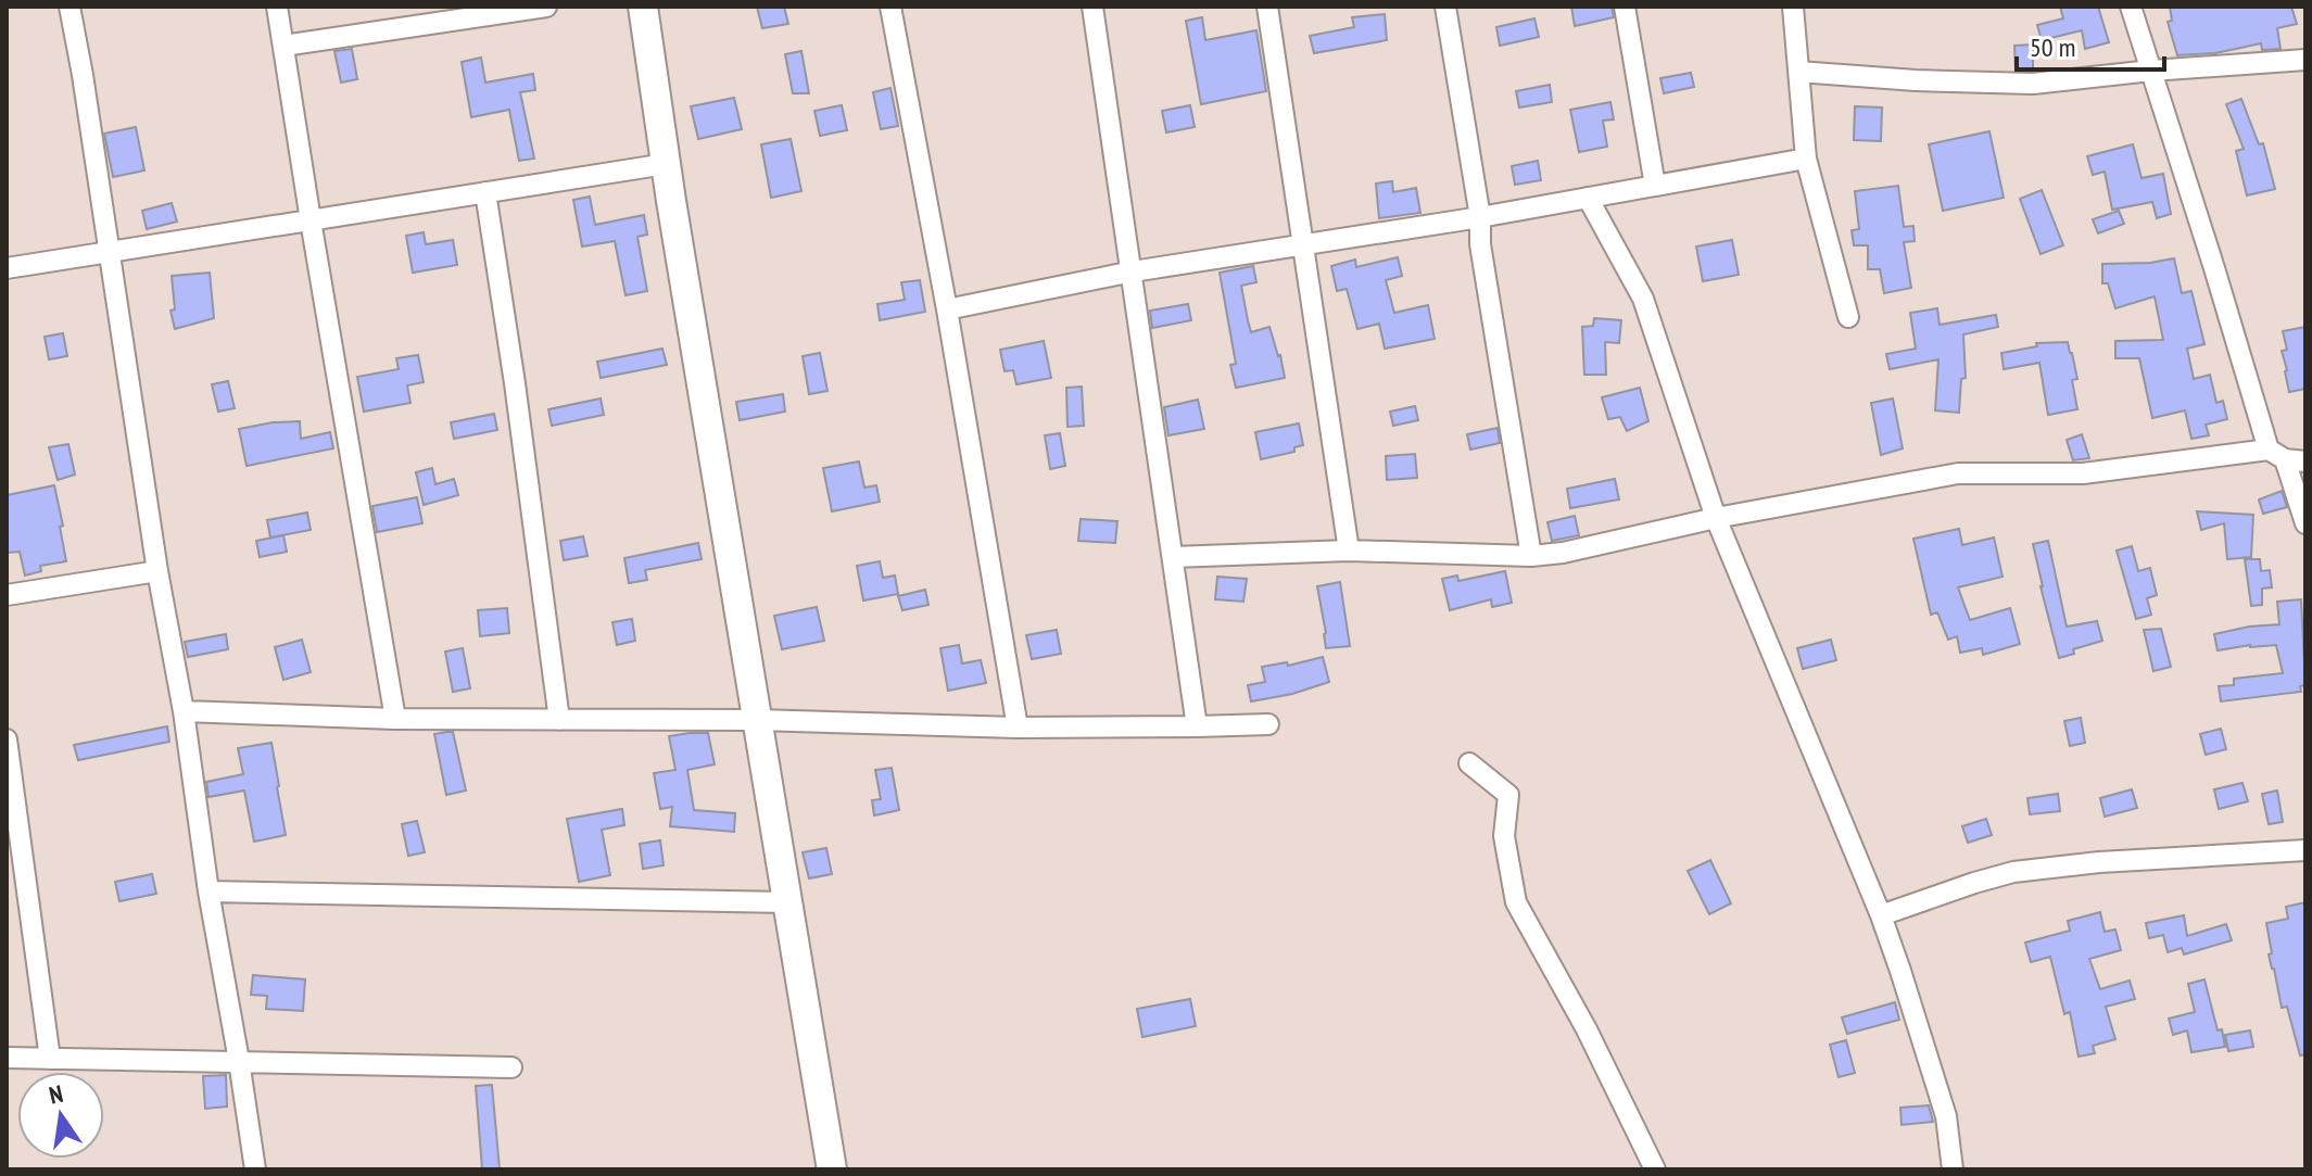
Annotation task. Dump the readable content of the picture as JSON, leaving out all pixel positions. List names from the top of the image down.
{
  "scale_bar": "50 m",
  "north": "top"
}
